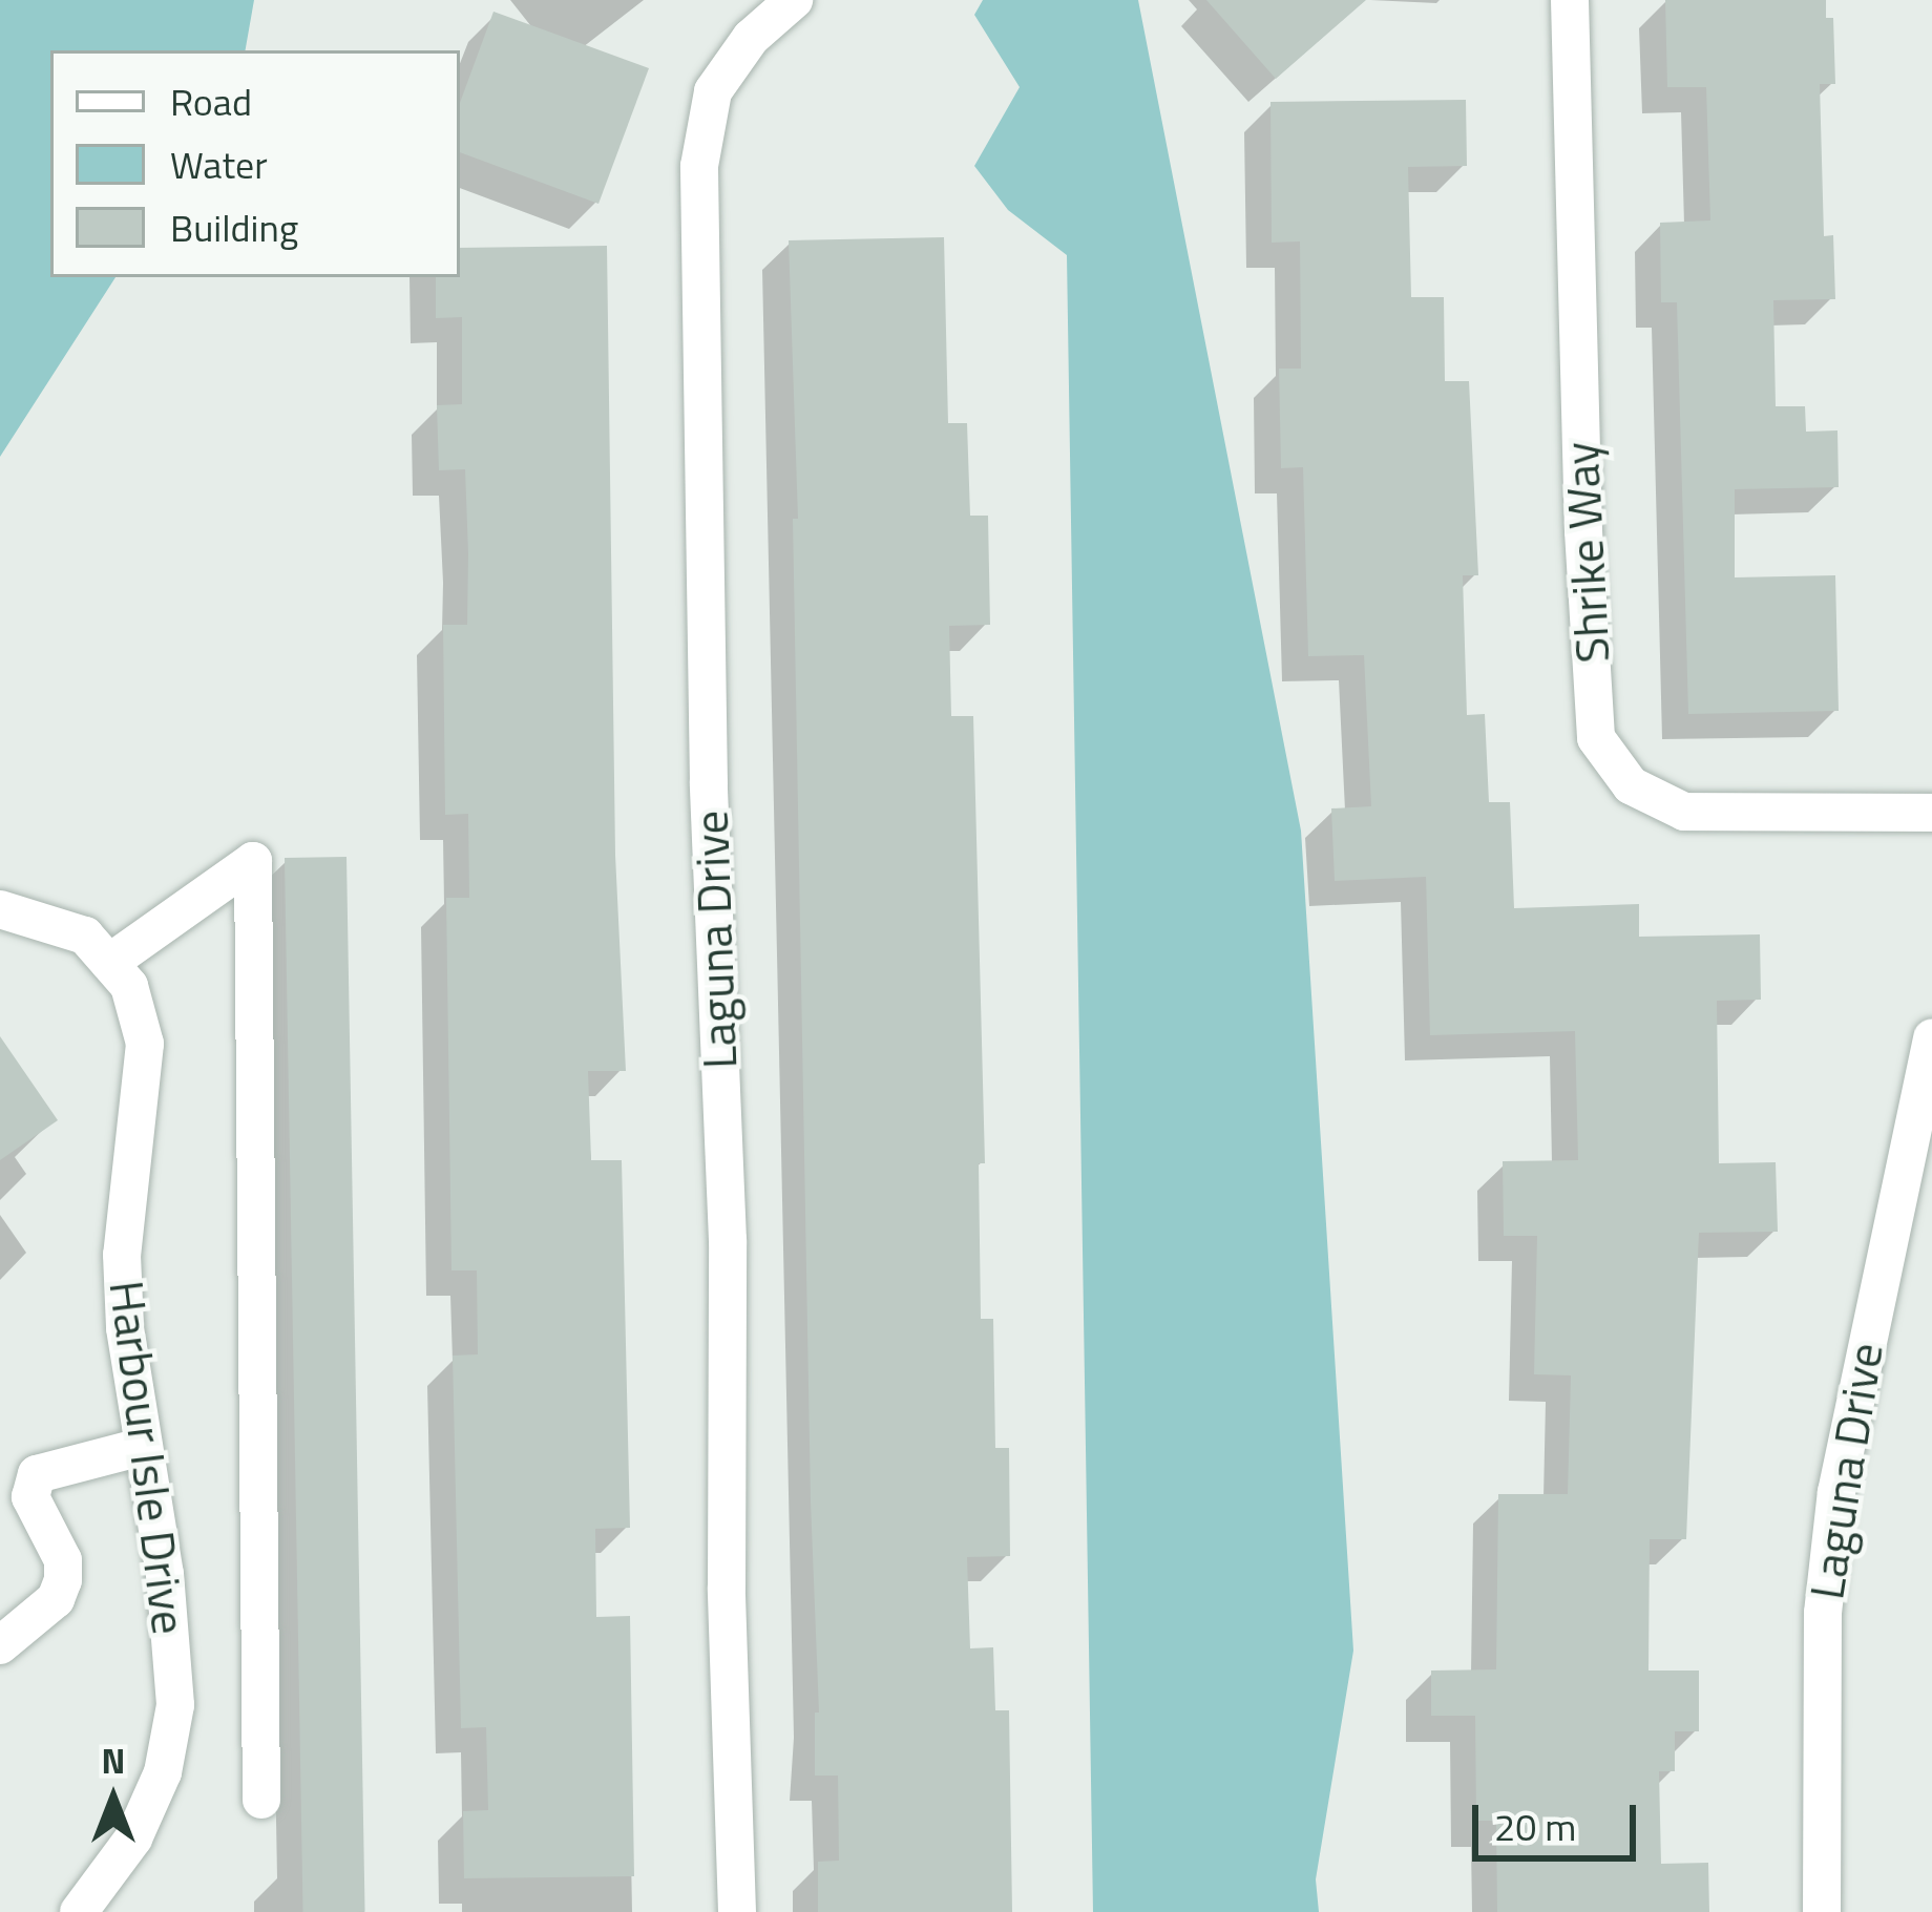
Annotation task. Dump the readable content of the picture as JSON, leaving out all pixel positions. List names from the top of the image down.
{
  "streets": {
    "street": ["Shrike Way", "Laguna Drive", "Harbour Isle Drive"]
  },
  "legend": ["Road", "Water", "Building"],
  "scale_bar": "20 m",
  "north": "top"
}
